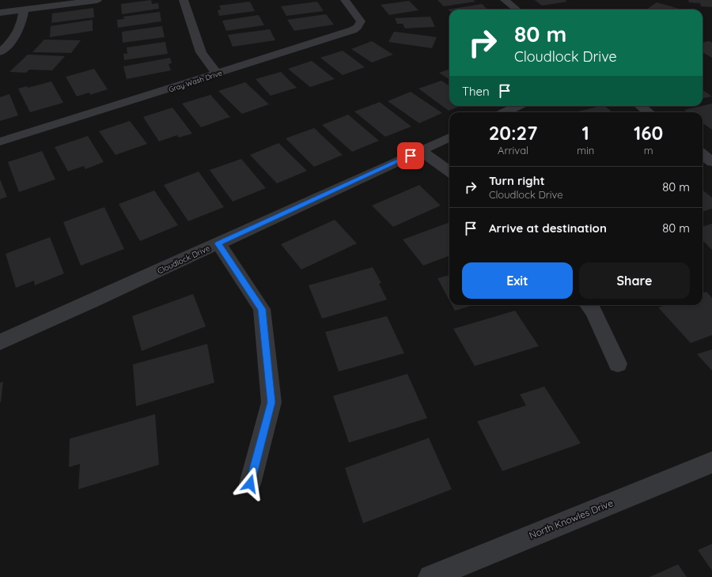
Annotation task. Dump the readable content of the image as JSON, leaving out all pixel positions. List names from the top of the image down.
{
  "streets": {
    "street": ["Gray Wash Drive", "Cloudlock Drive", "North Knowles Drive"]
  },
  "page": {
    "turn": ["80 m", "Cloudlock Drive"],
    "then": "Then",
    "eta": [
      "20:27",
      "Arrival",
      "1",
      "min",
      "160",
      "m"
    ],
    "list": [
      {
        "name": "Turn right",
        "note": "Cloudlock Drive",
        "value": "80 m"
      },
      {
        "name": "Arrive at destination",
        "value": "80 m"
      }
    ],
    "buttons": ["Exit", "Share"]
  }
}
